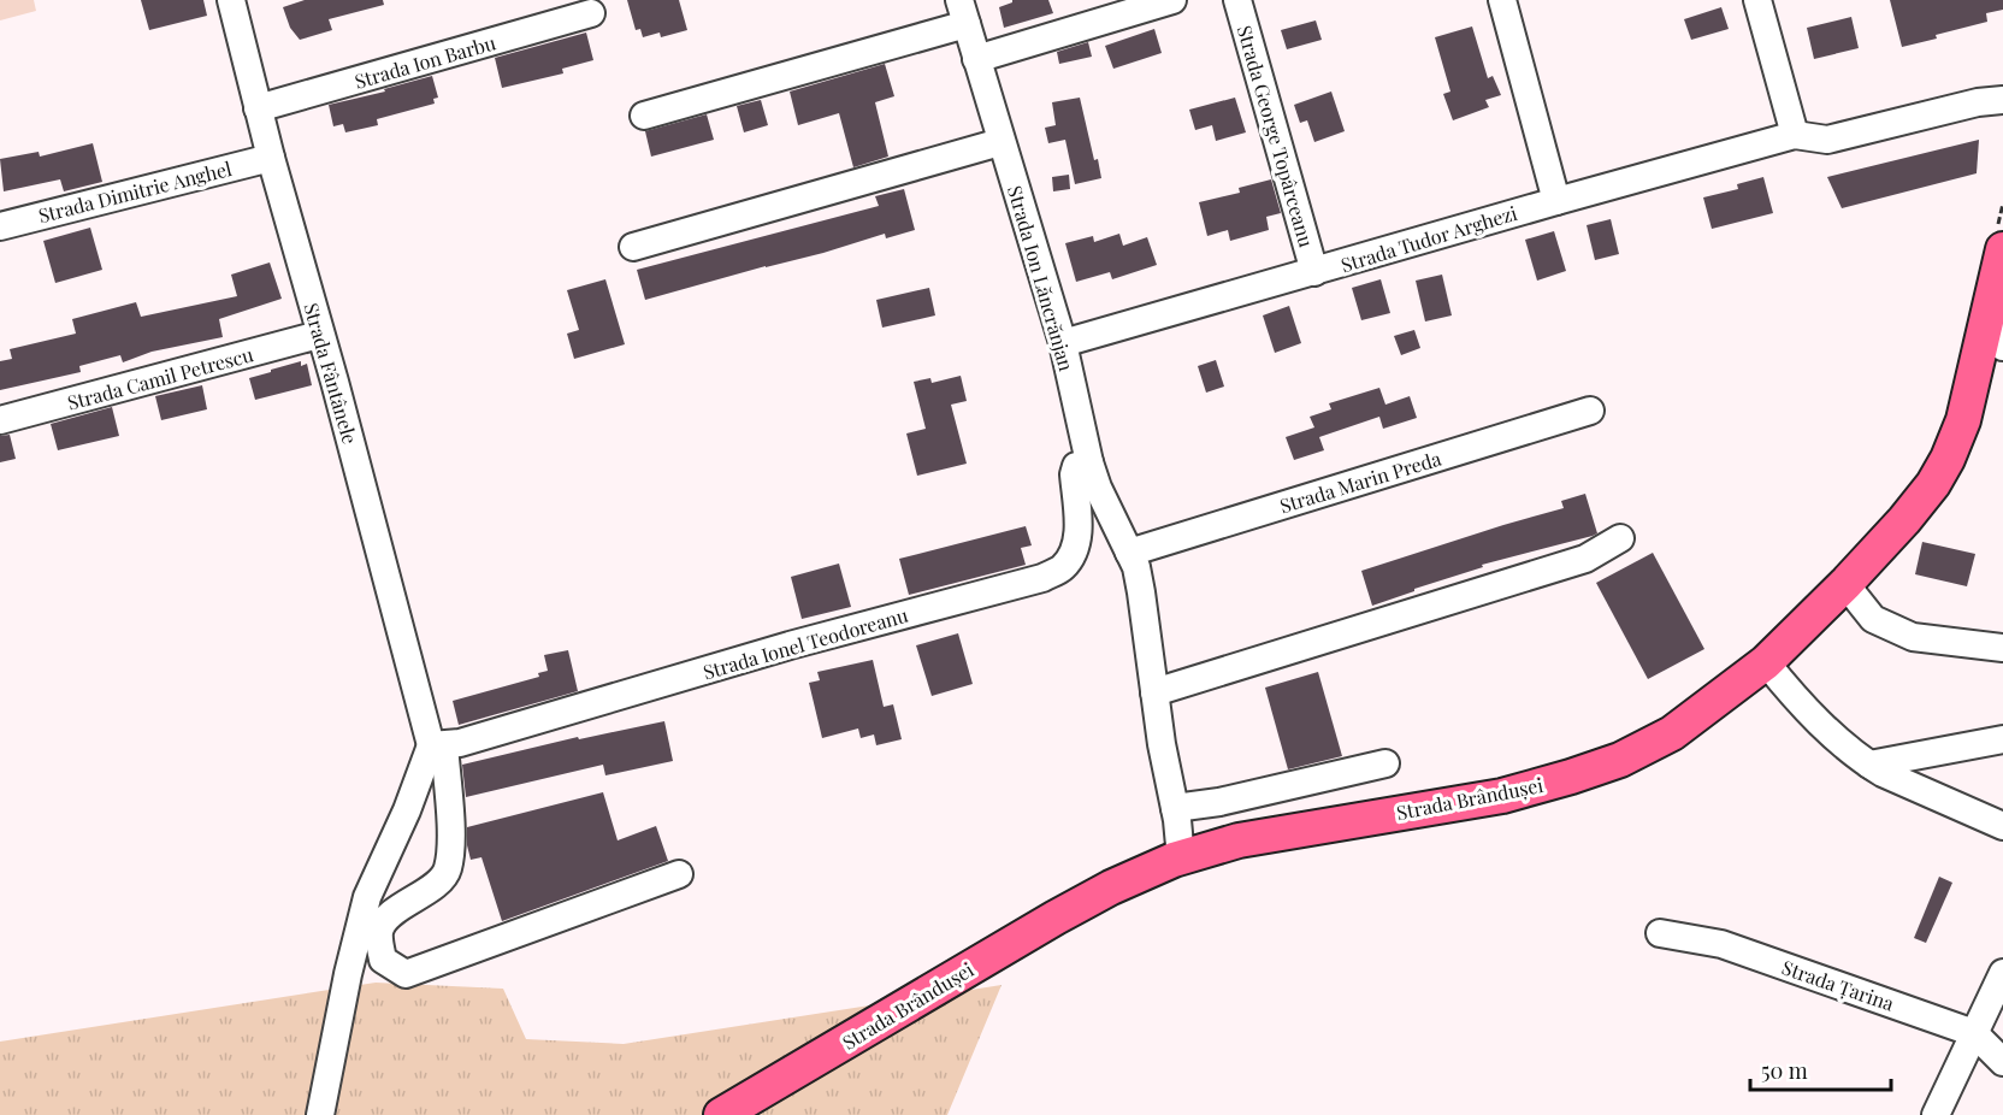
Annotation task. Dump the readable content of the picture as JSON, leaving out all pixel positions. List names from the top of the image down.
{
  "streets": {
    "main road": ["Strada Brândușei"],
    "street": [
      "Strada Ion Barbu",
      "Strada George Topârceanu",
      "Strada Dimitrie Anghel",
      "Strada Tudor Arghezi",
      "Strada Ion Lăncrănjan",
      "Strada Fântânele",
      "Strada Camil Petrescu",
      "Strada Marin Preda",
      "Strada Ionel Teodoreanu",
      "Strada Țarina"
    ]
  },
  "crossings": [
    ["Strada Ion Barbu", "Strada Fântânele"],
    ["Strada George Topârceanu", "Strada Tudor Arghezi"],
    ["Strada Dimitrie Anghel", "Strada Fântânele"],
    ["Strada Tudor Arghezi", "Strada Ion Lăncrănjan"],
    ["Strada Ion Lăncrănjan", "Strada Marin Preda"],
    ["Strada Ion Lăncrănjan", "Strada Ionel Teodoreanu"],
    ["Strada Ion Lăncrănjan", "Strada Brândușei"],
    ["Strada Fântânele", "Strada Camil Petrescu"],
    ["Strada Fântânele", "Strada Ionel Teodoreanu"]
  ],
  "scale_bar": "50 m"
}
